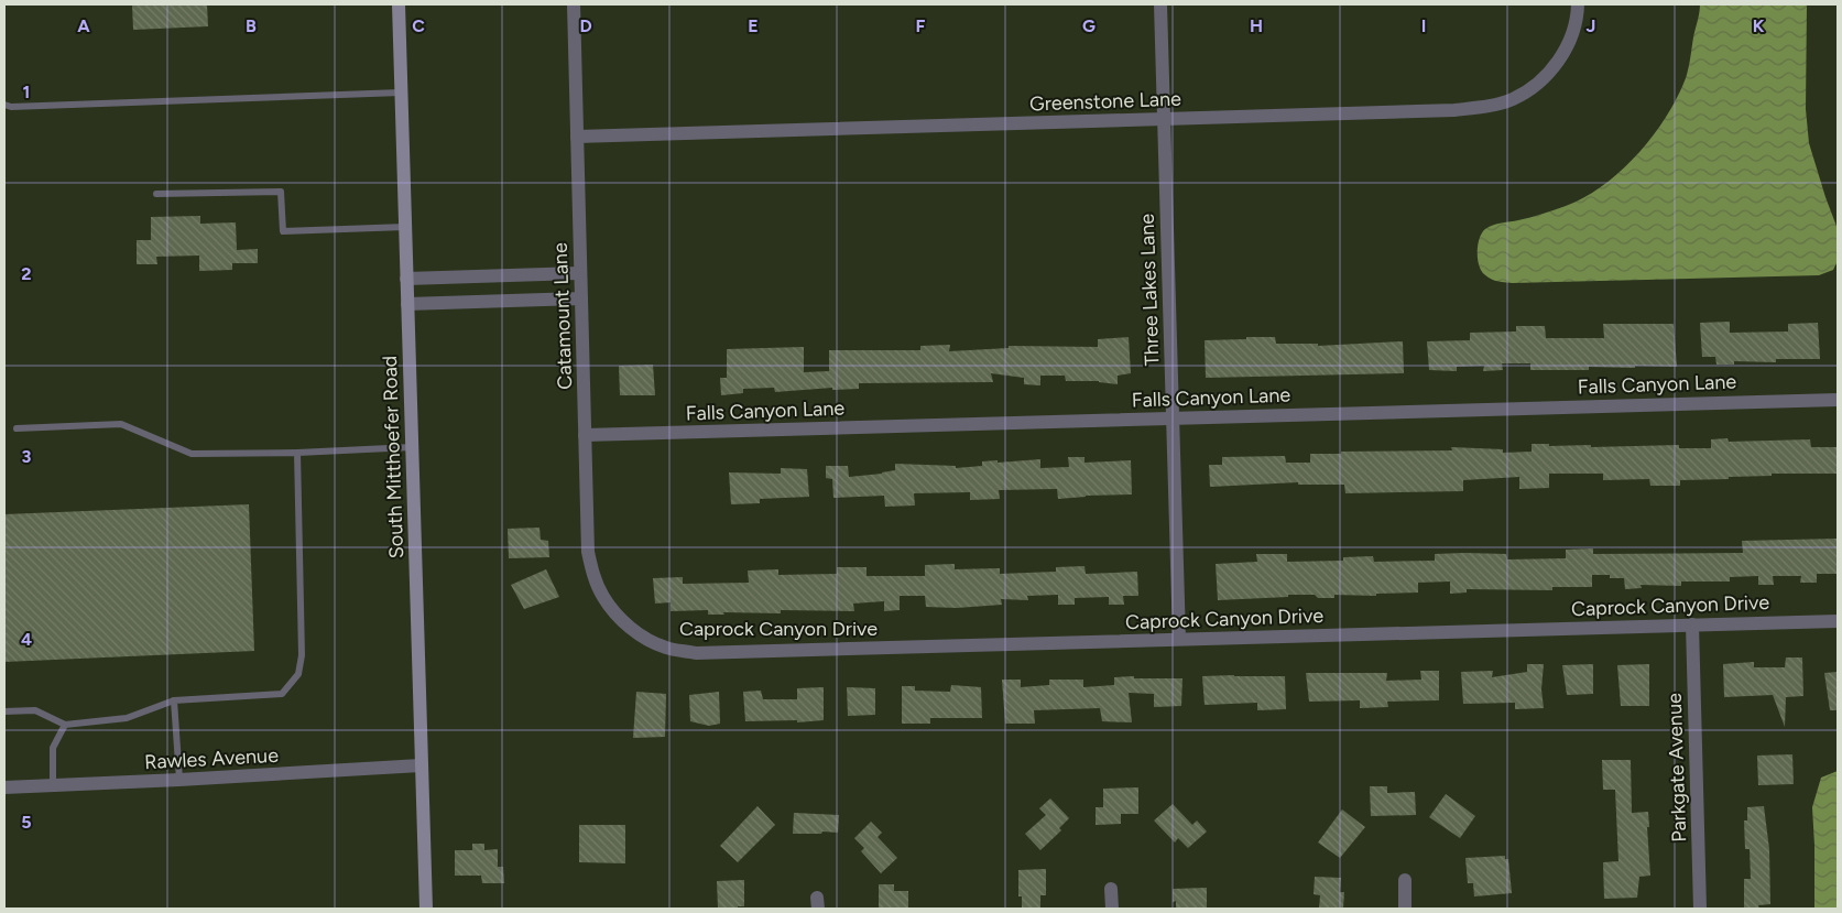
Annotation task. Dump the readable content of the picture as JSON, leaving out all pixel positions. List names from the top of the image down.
{
  "streets": {
    "main road": ["South Mitthoefer Road"],
    "street": [
      "Greenstone Lane",
      "Three Lakes Lane",
      "Catamount Lane",
      "Falls Canyon Lane",
      "Caprock Canyon Drive",
      "Rawles Avenue",
      "Parkgate Avenue"
    ]
  },
  "crossings": [
    ["Greenstone Lane", "Three Lakes Lane"],
    ["Greenstone Lane", "Catamount Lane"],
    ["Three Lakes Lane", "Falls Canyon Lane"],
    ["Three Lakes Lane", "Caprock Canyon Drive"],
    ["Catamount Lane", "Falls Canyon Lane"],
    ["Catamount Lane", "Caprock Canyon Drive"],
    ["South Mitthoefer Road", "Rawles Avenue"],
    ["Caprock Canyon Drive", "Parkgate Avenue"]
  ],
  "grid": {
    "columns": [
      "A",
      "B",
      "C",
      "D",
      "E",
      "F",
      "G",
      "H",
      "I",
      "J",
      "K"
    ],
    "rows": [
      "1",
      "2",
      "3",
      "4",
      "5"
    ]
  }
}
